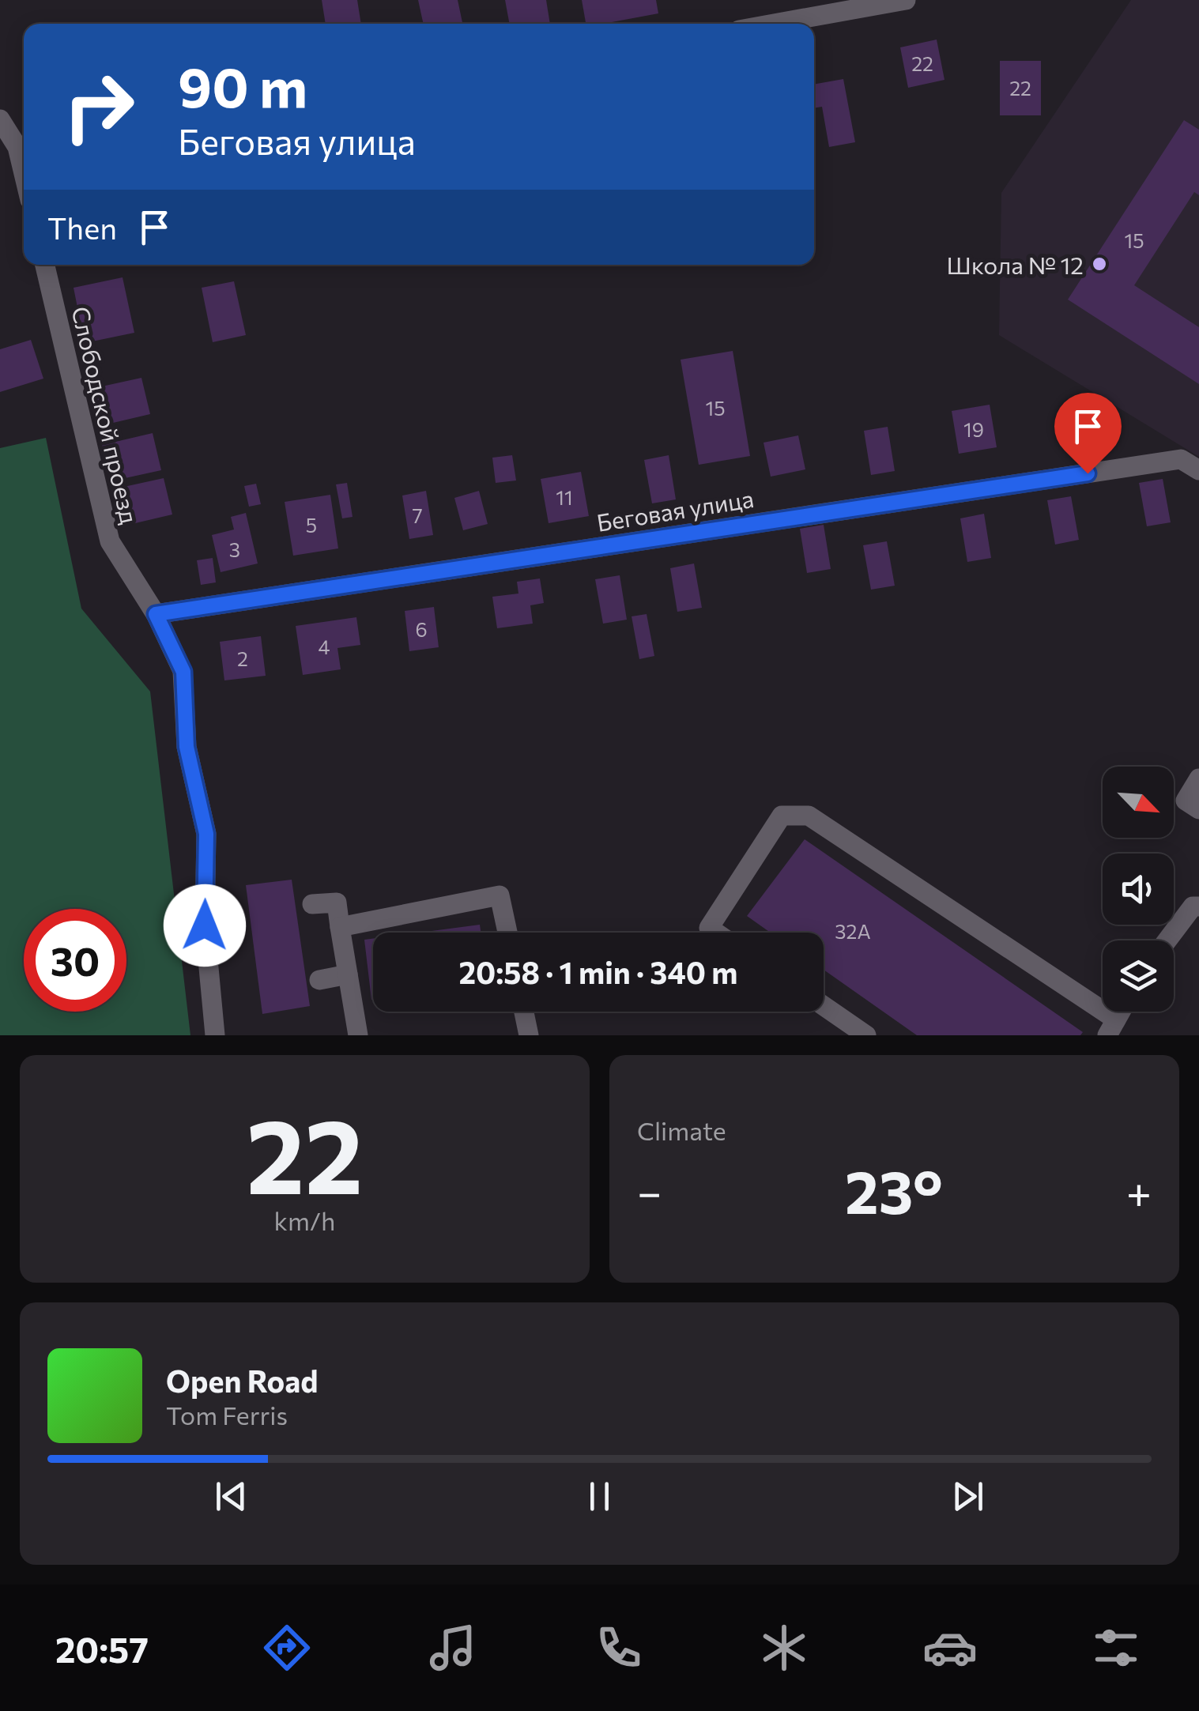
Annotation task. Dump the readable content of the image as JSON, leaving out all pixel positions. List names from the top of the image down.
{
  "streets": {
    "street": ["Слободской проезд", "Беговая улица"]
  },
  "crossings": [
    ["Слободской проезд", "Беговая улица"]
  ],
  "places": ["Школа № 12"],
  "house_numbers": [
    "22",
    "22",
    "15",
    "15",
    "19",
    "11",
    "7",
    "5",
    "3",
    "6",
    "4",
    "2",
    "32А"
  ],
  "north": "bottom right",
  "page": {
    "turn": ["90 m", "Беговая улица"],
    "then": "Then",
    "limit": "30",
    "trip": "20:58 · 1 min · 340 m",
    "tile": [
      ["22", "km/h"],
      "Climate"
    ],
    "heat": ["−", "23°", "+"],
    "song": ["Open Road", "Tom Ferris"],
    "tabs": "20:57"
  }
}
